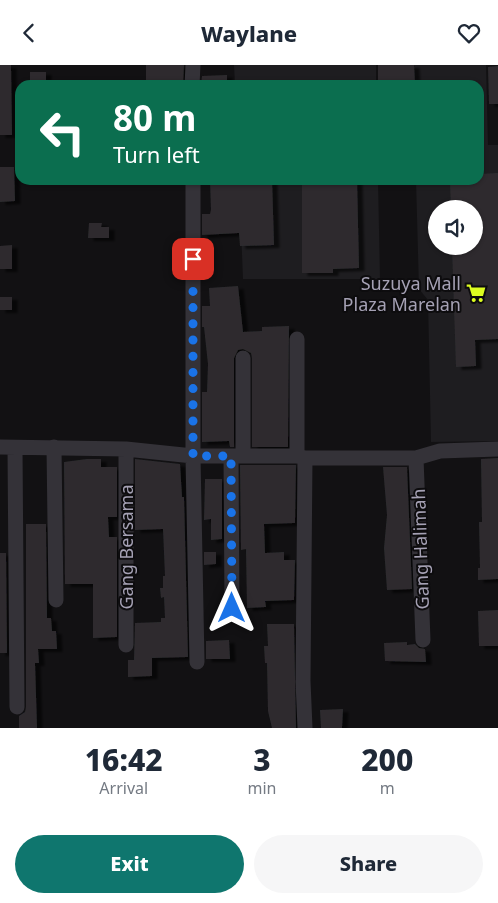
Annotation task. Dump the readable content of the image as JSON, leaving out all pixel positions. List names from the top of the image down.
{
  "streets": {
    "street": ["Gang Bersama", "Gang Halimah"]
  },
  "places": {
    "supermarket": ["Suzuya Mall Plaza Marelan"]
  },
  "page": {
    "header": "Waylane",
    "turn": ["80 m", "Turn left"],
    "eta": [
      "16:42",
      "Arrival",
      "3",
      "min",
      "200",
      "m"
    ],
    "buttons": ["Exit", "Share"]
  }
}
